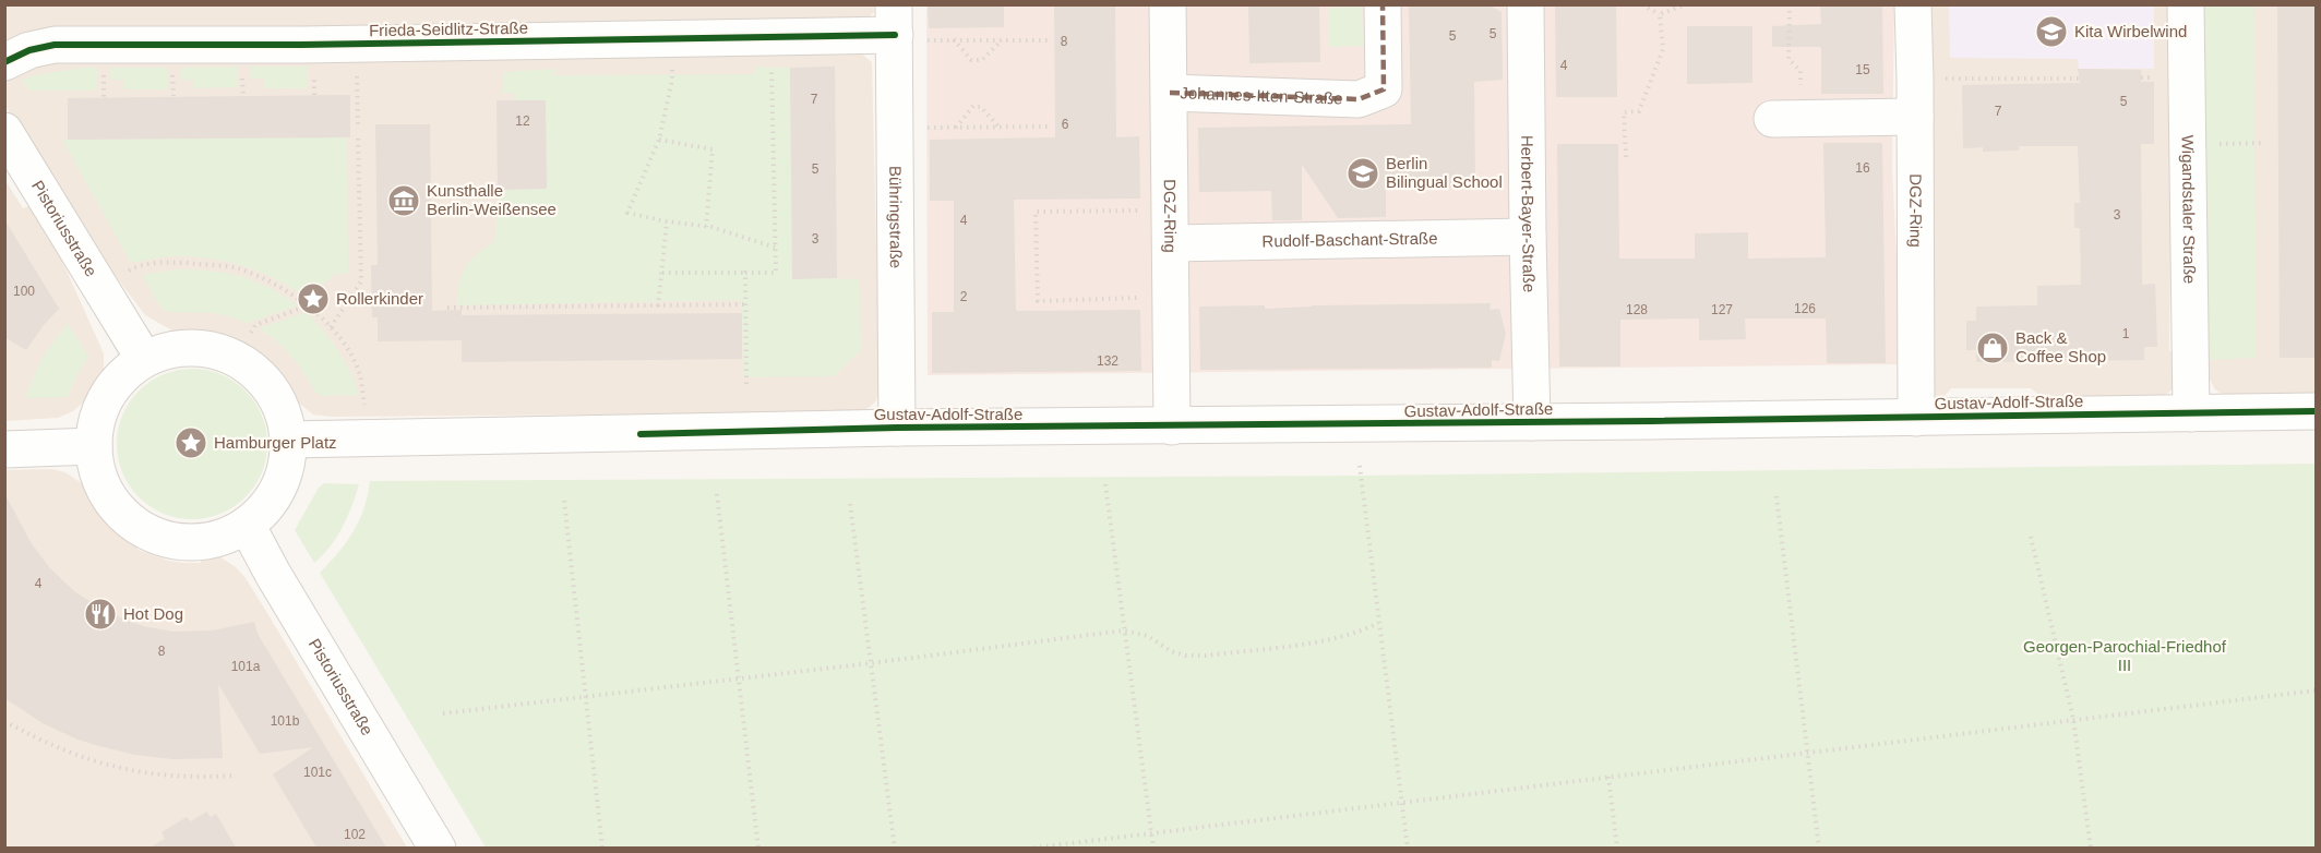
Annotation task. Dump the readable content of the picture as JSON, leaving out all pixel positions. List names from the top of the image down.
{
  "streets": {
    "street": [
      "Frieda-Seidlitz-Straße",
      "Johannes-Itten-Straße",
      "Wigandstaler Straße",
      "DGZ-Ring",
      "Herbert-Bayer-Straße",
      "Bühringstraße",
      "Pistoriusstraße",
      "Rudolf-Baschant-Straße",
      "Gustav-Adolf-Straße"
    ]
  },
  "crossings": [
    ["Frieda-Seidlitz-Straße", "Bühringstraße"],
    ["Johannes-Itten-Straße", "DGZ-Ring"],
    ["Wigandstaler Straße", "Gustav-Adolf-Straße"],
    ["DGZ-Ring", "Rudolf-Baschant-Straße"],
    ["DGZ-Ring", "Gustav-Adolf-Straße"],
    ["Herbert-Bayer-Straße", "Rudolf-Baschant-Straße"],
    ["Herbert-Bayer-Straße", "Gustav-Adolf-Straße"],
    ["Bühringstraße", "Gustav-Adolf-Straße"],
    ["Pistoriusstraße", "Gustav-Adolf-Straße"]
  ],
  "parks": ["Georgen-Parochial-Friedhof III"],
  "places": {
    "school or university": ["Kita Wirbelwind", "Berlin Bilingual School"],
    "museum": ["Kunsthalle Berlin-Weißensee"],
    "place": ["Rollerkinder", "Hamburger Platz"],
    "shop": ["Back & Coffee Shop"],
    "restaurant": ["Hot Dog"]
  },
  "house_numbers": [
    "5",
    "5",
    "8",
    "4",
    "15",
    "7",
    "5",
    "7",
    "12",
    "6",
    "16",
    "5",
    "3",
    "4",
    "3",
    "100",
    "2",
    "126",
    "128",
    "127",
    "1",
    "132",
    "4",
    "8",
    "101a",
    "101b",
    "101c",
    "102"
  ]
}
